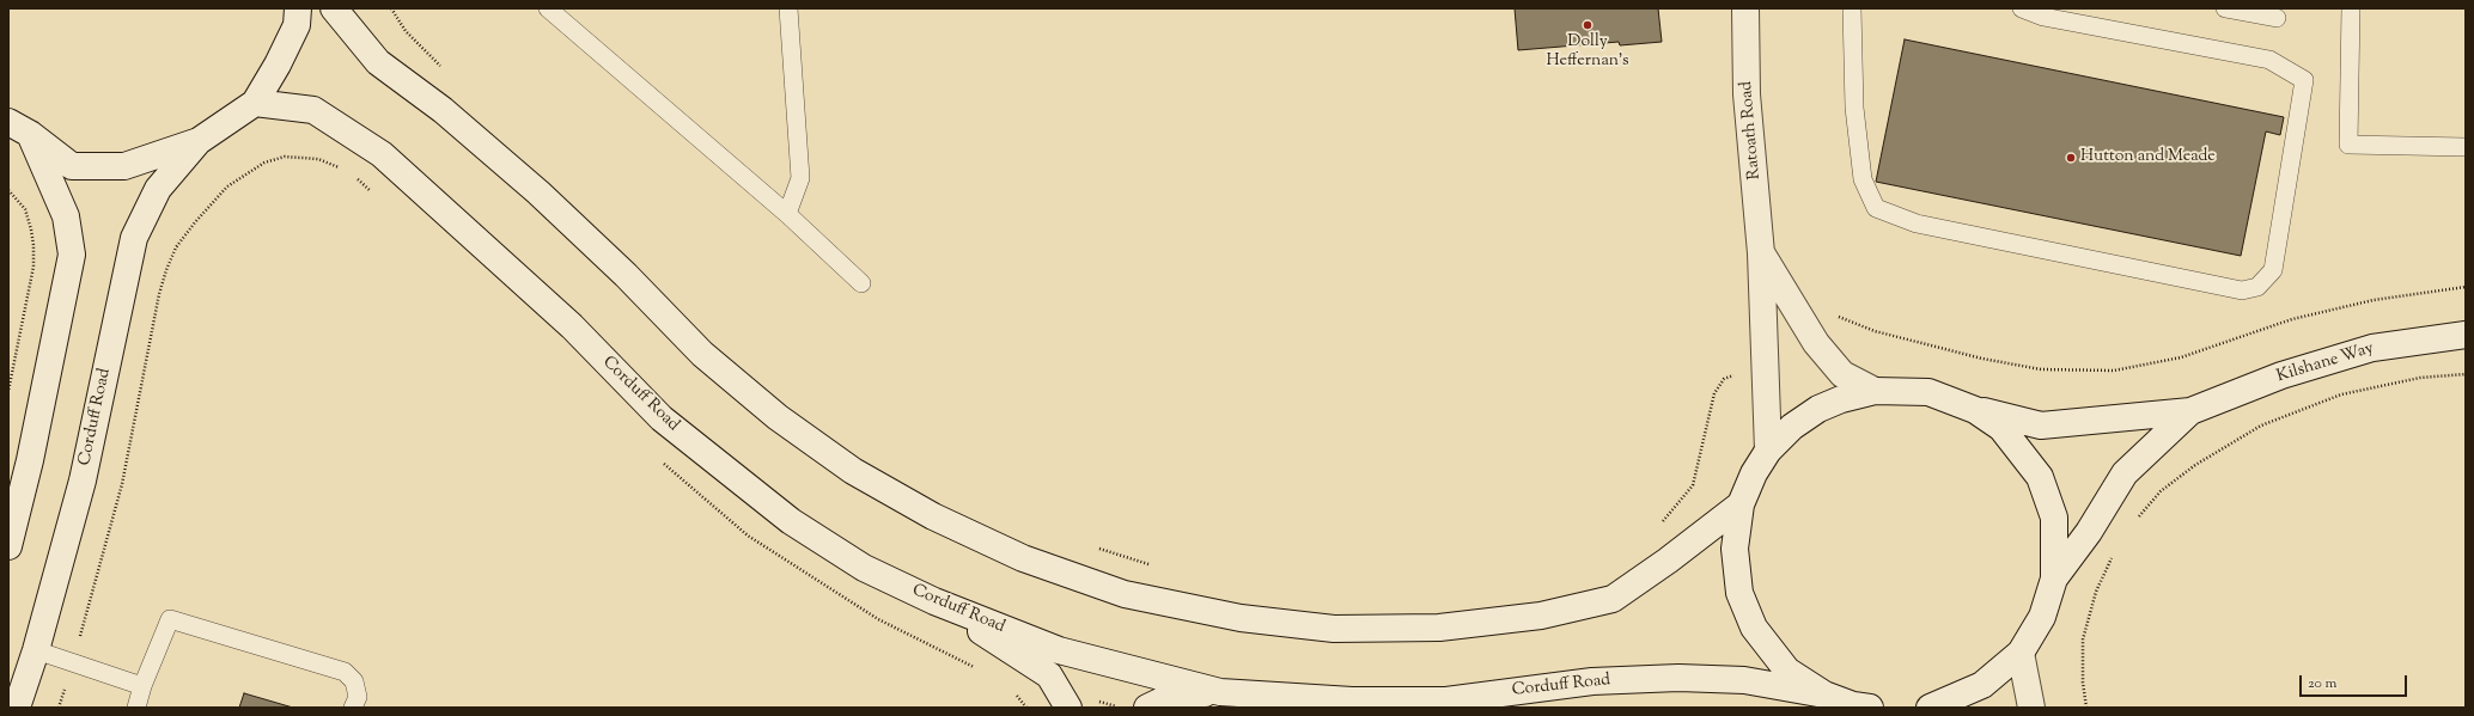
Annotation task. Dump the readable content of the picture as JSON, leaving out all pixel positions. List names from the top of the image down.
{
  "streets": {
    "street": ["Ratoath Road", "Kilshane Way", "Corduff Road"]
  },
  "places": ["Dolly Heffernan's", "Hutton and Meade"],
  "scale_bar": "20 m"
}
